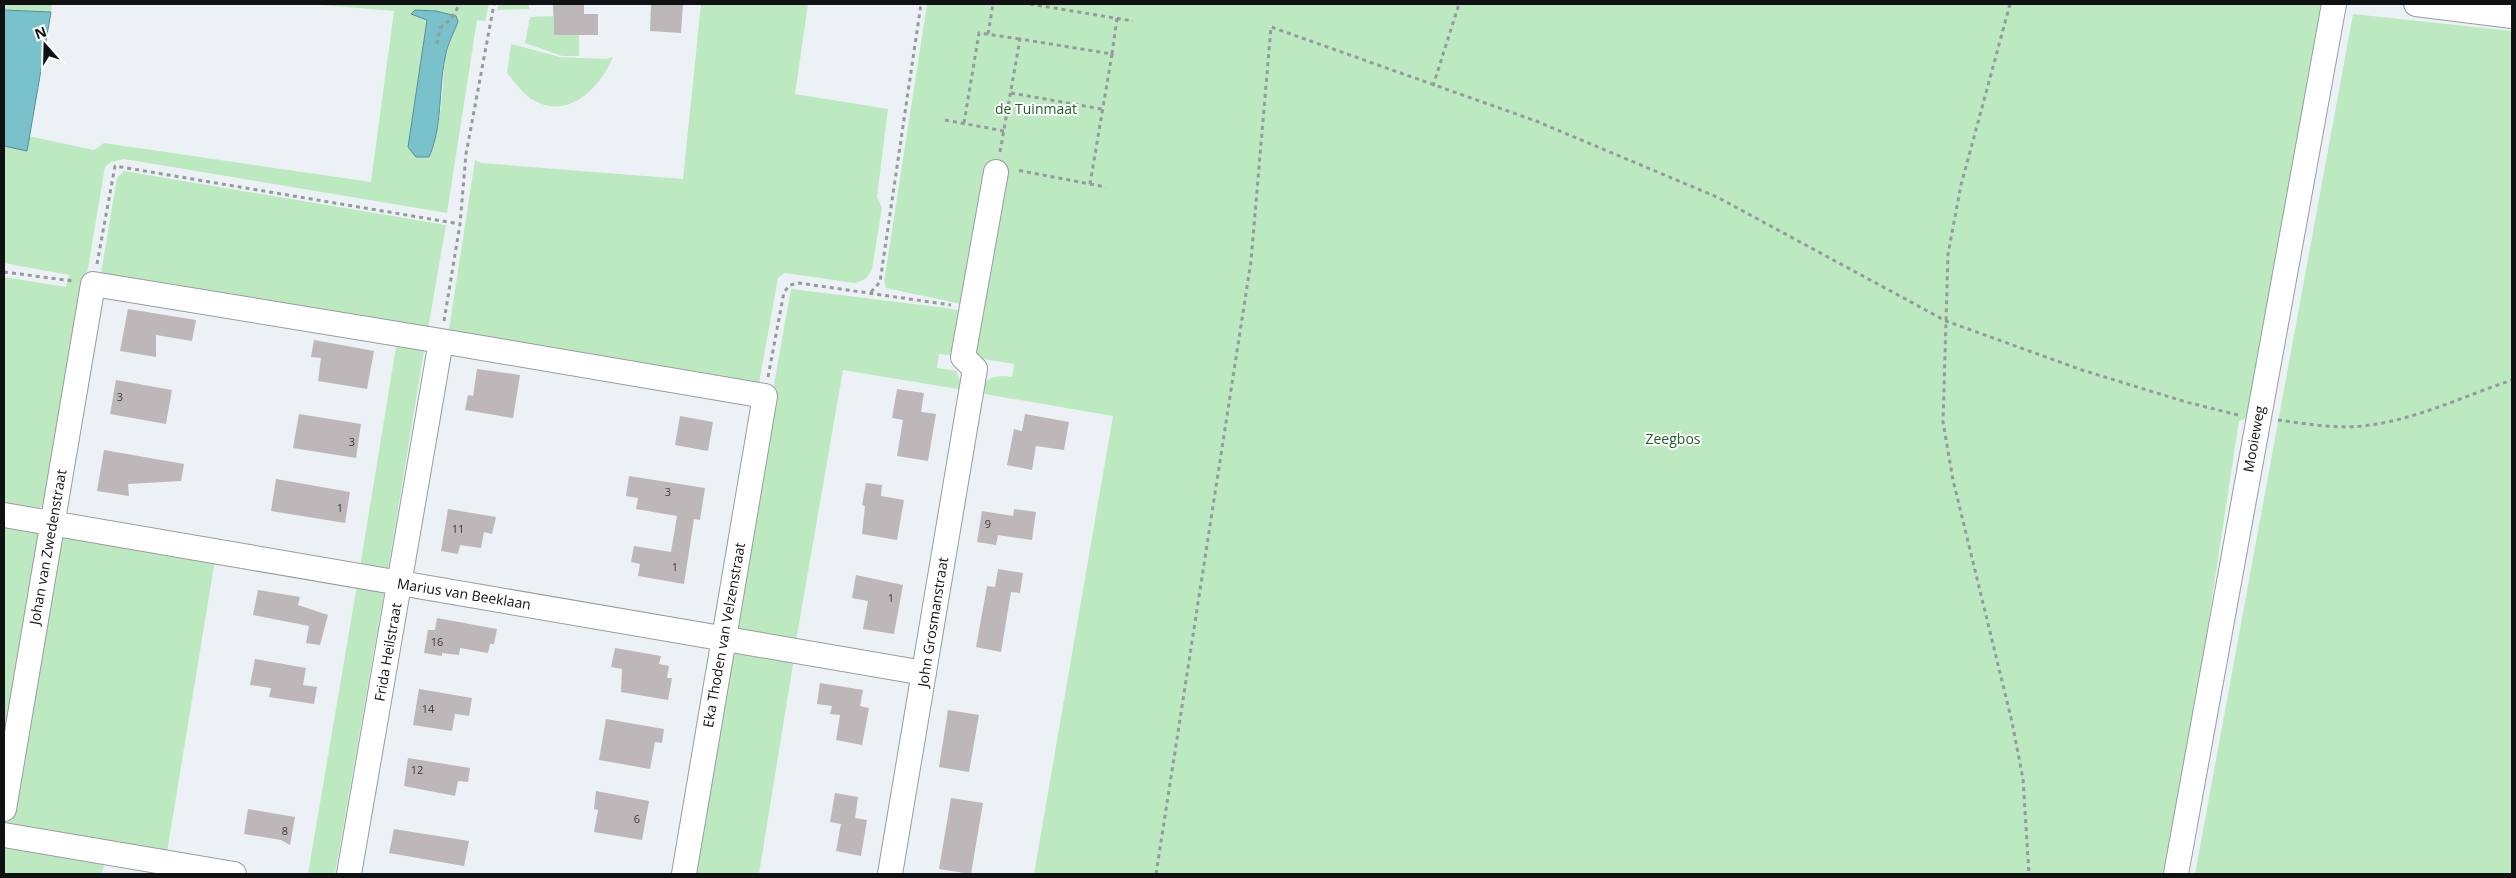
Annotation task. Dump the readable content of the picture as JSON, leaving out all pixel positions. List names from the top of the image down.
{
  "streets": {
    "street": [
      "Mooieweg",
      "Johan van Zwedenstraat",
      "Marius van Beeklaan",
      "John Grosmanstraat",
      "Eka Thoden van Velzenstraat",
      "Frida Heilstraat"
    ]
  },
  "crossings": [
    ["Johan van Zwedenstraat", "Marius van Beeklaan"],
    ["Marius van Beeklaan", "John Grosmanstraat"],
    ["Marius van Beeklaan", "Eka Thoden van Velzenstraat"],
    ["Marius van Beeklaan", "Frida Heilstraat"]
  ],
  "parks": ["de Tuinmaat", "Zeegbos"],
  "house_numbers": [
    "3",
    "3",
    "3",
    "1",
    "9",
    "11",
    "1",
    "1",
    "16",
    "14",
    "12",
    "6",
    "8"
  ],
  "north": "top"
}
